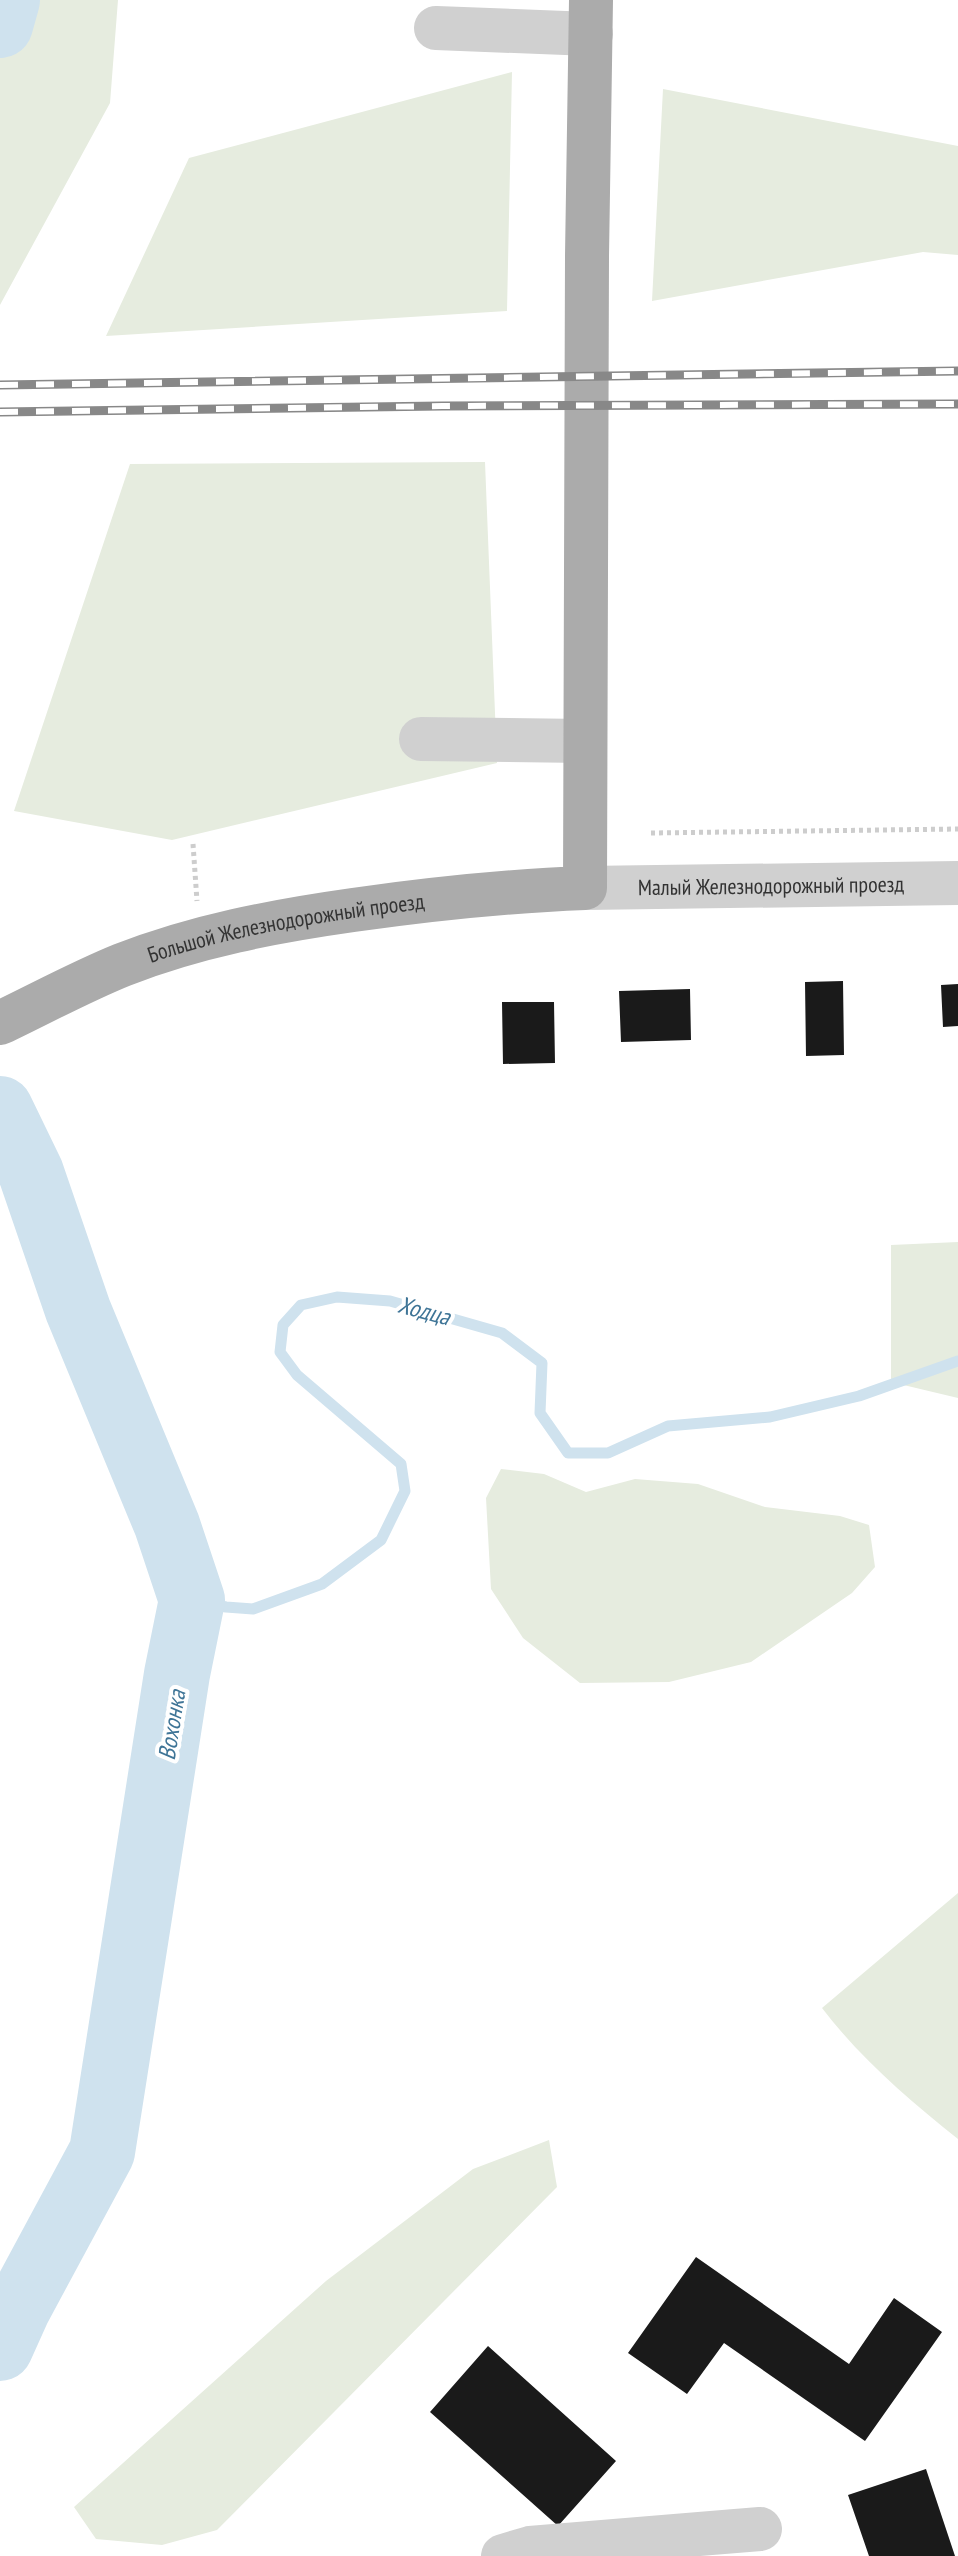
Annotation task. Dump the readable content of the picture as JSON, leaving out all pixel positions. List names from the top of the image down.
{
  "streets": {
    "main road": ["Большой Железнодорожный проезд"],
    "street": ["Малый Железнодорожный проезд"]
  },
  "crossings": [
    ["Малый Железнодорожный проезд", "Большой Железнодорожный проезд"]
  ],
  "water": ["Ходца", "Вохонка"]
}
